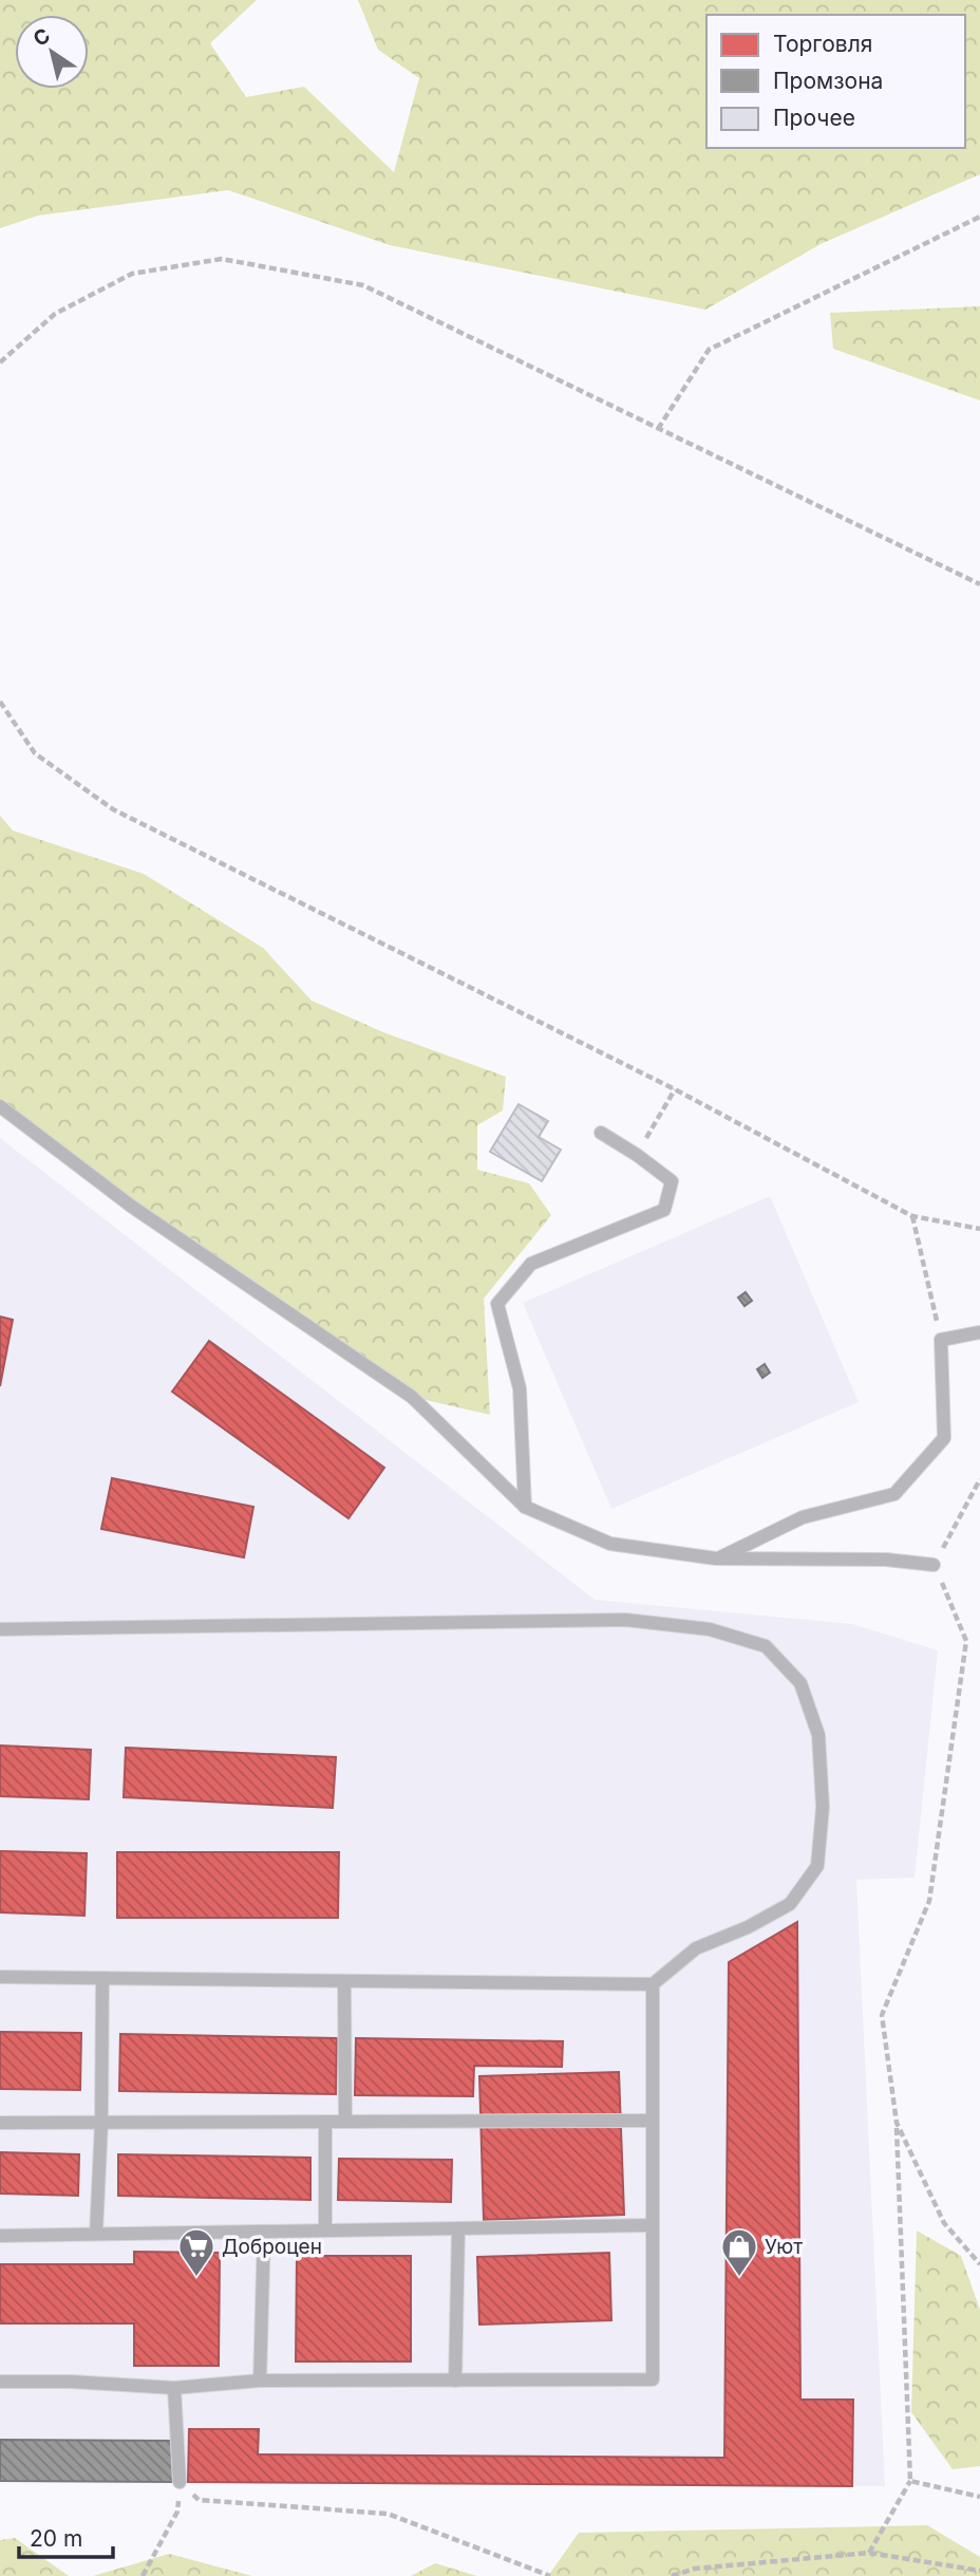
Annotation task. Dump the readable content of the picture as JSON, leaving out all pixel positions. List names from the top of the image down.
{
  "places": {
    "supermarket": ["Доброцен"],
    "shop": ["Уют"]
  },
  "legend": ["Торговля", "Промзона", "Прочее"],
  "scale_bar": "20 m",
  "north": "top left"
}
